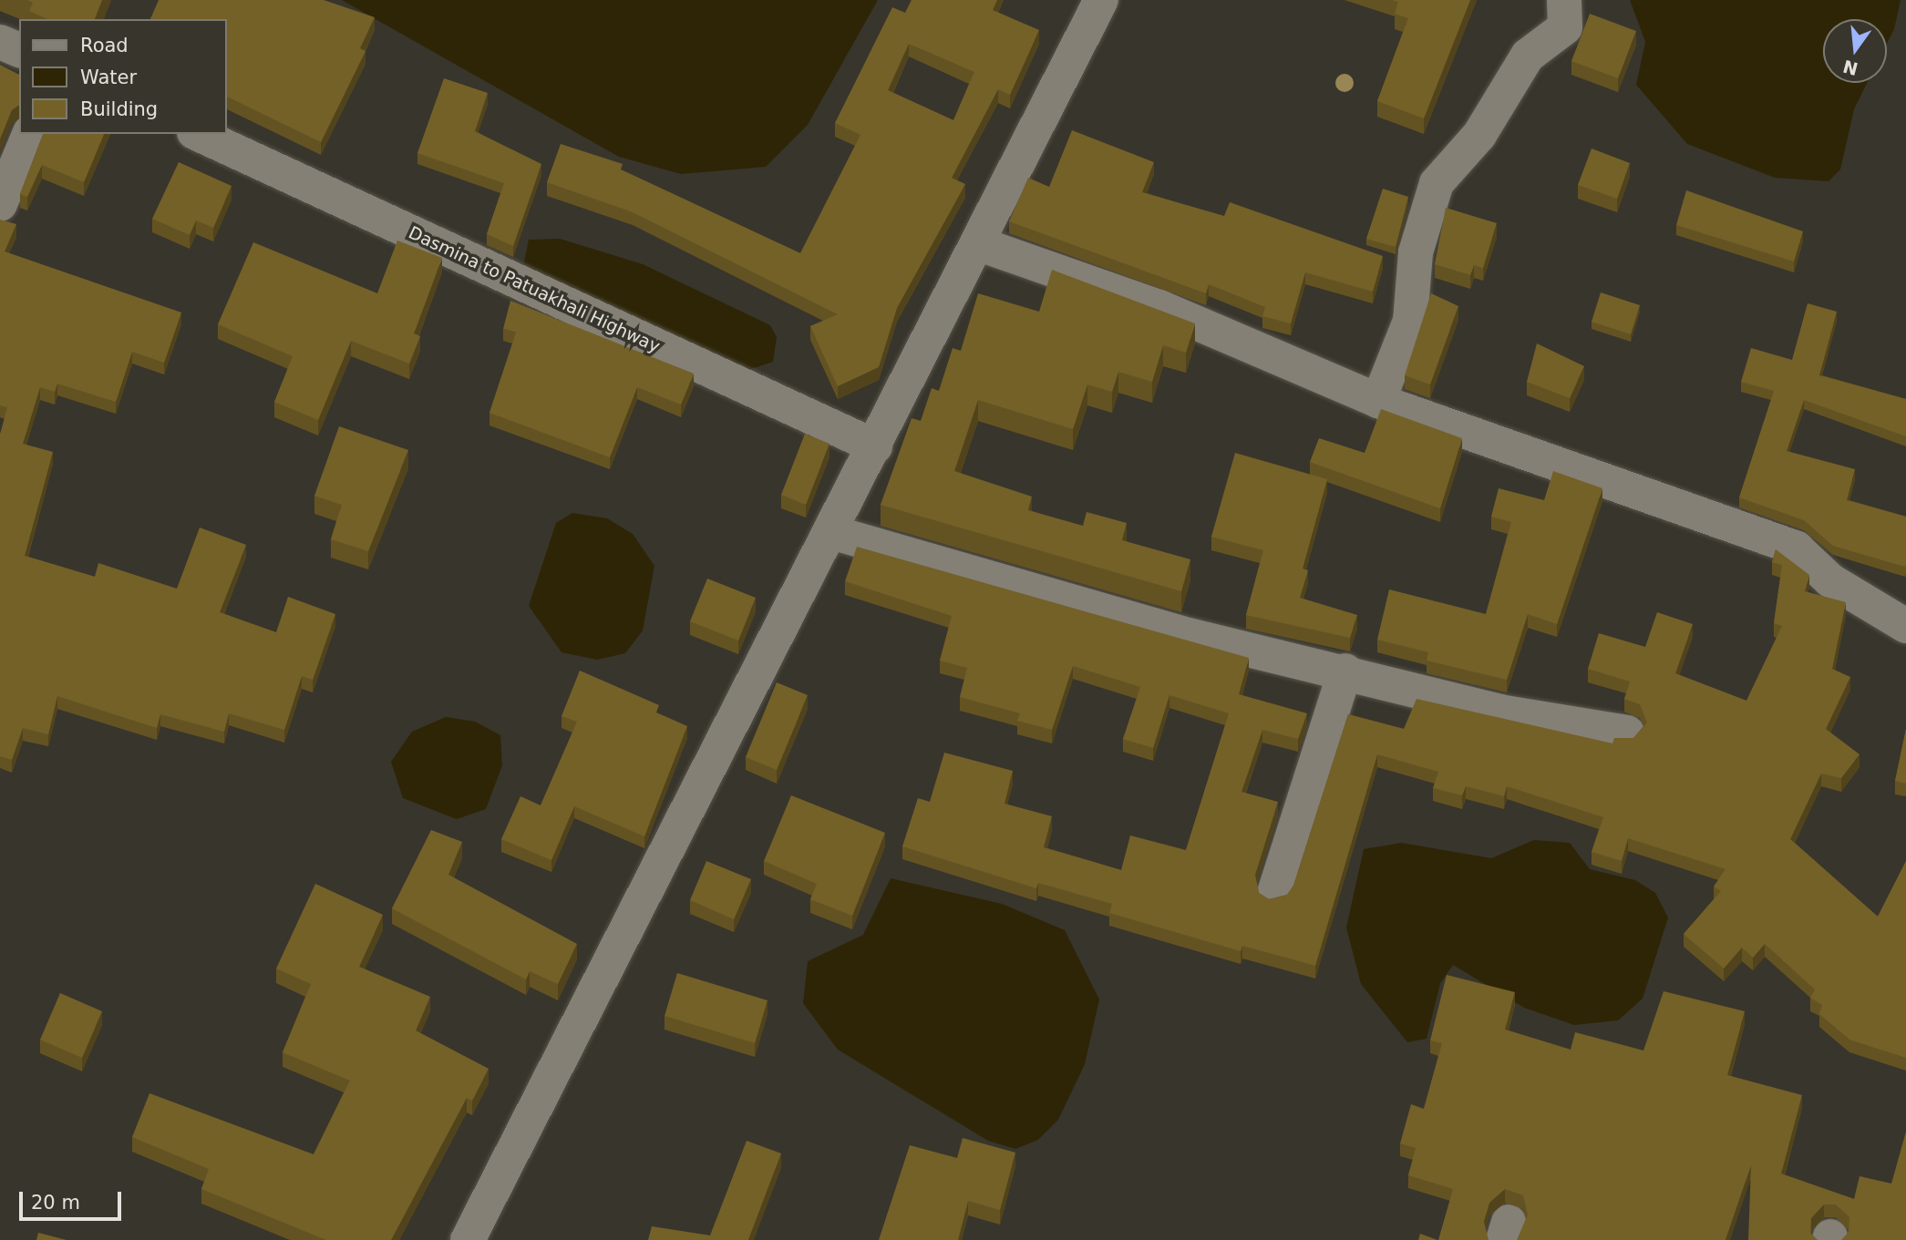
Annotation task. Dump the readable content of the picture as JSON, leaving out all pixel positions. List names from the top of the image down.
{
  "streets": {
    "street": ["Dasmina to Patuakhali Highway"]
  },
  "legend": ["Road", "Water", "Building"],
  "scale_bar": "20 m",
  "north": "bottom"
}
